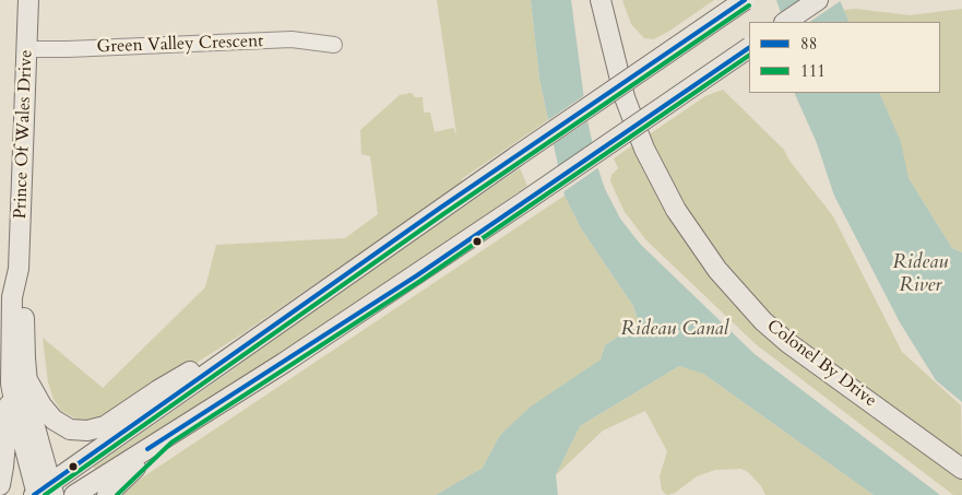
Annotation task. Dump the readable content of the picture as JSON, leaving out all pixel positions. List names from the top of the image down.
{
  "streets": {
    "main road": ["Prince Of Wales Drive", "Colonel By Drive"],
    "street": ["Green Valley Crescent"]
  },
  "crossings": [
    ["Green Valley Crescent", "Prince Of Wales Drive"]
  ],
  "water": ["Rideau River", "Rideau Canal"],
  "lines": ["transit line 88", "transit line 111"],
  "legend": ["88", "111"]
}
